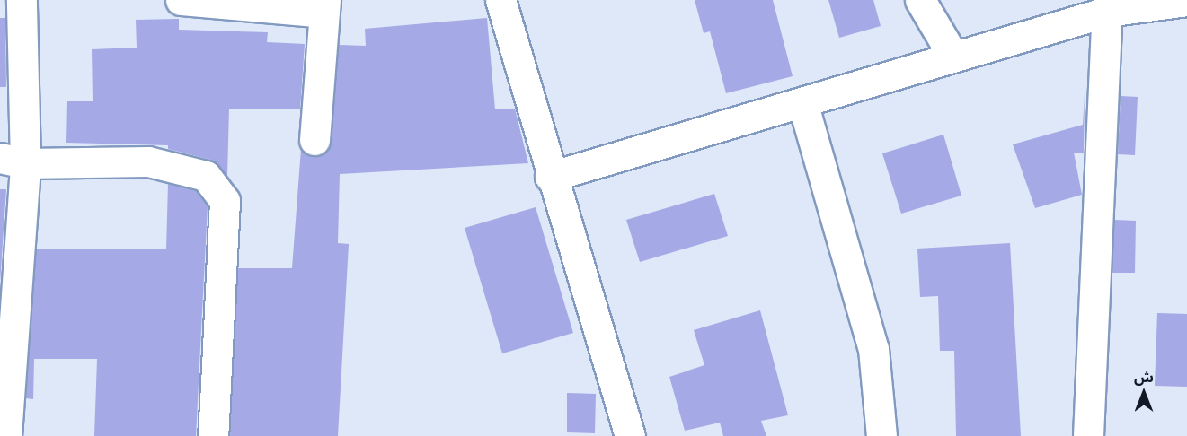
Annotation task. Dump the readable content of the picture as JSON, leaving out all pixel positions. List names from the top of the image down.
{
  "north": "top"
}
